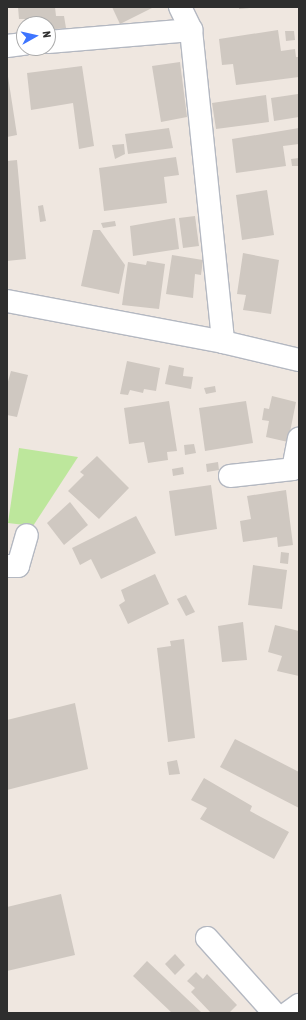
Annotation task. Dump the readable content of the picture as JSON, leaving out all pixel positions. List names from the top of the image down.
{
  "north": "right"
}
